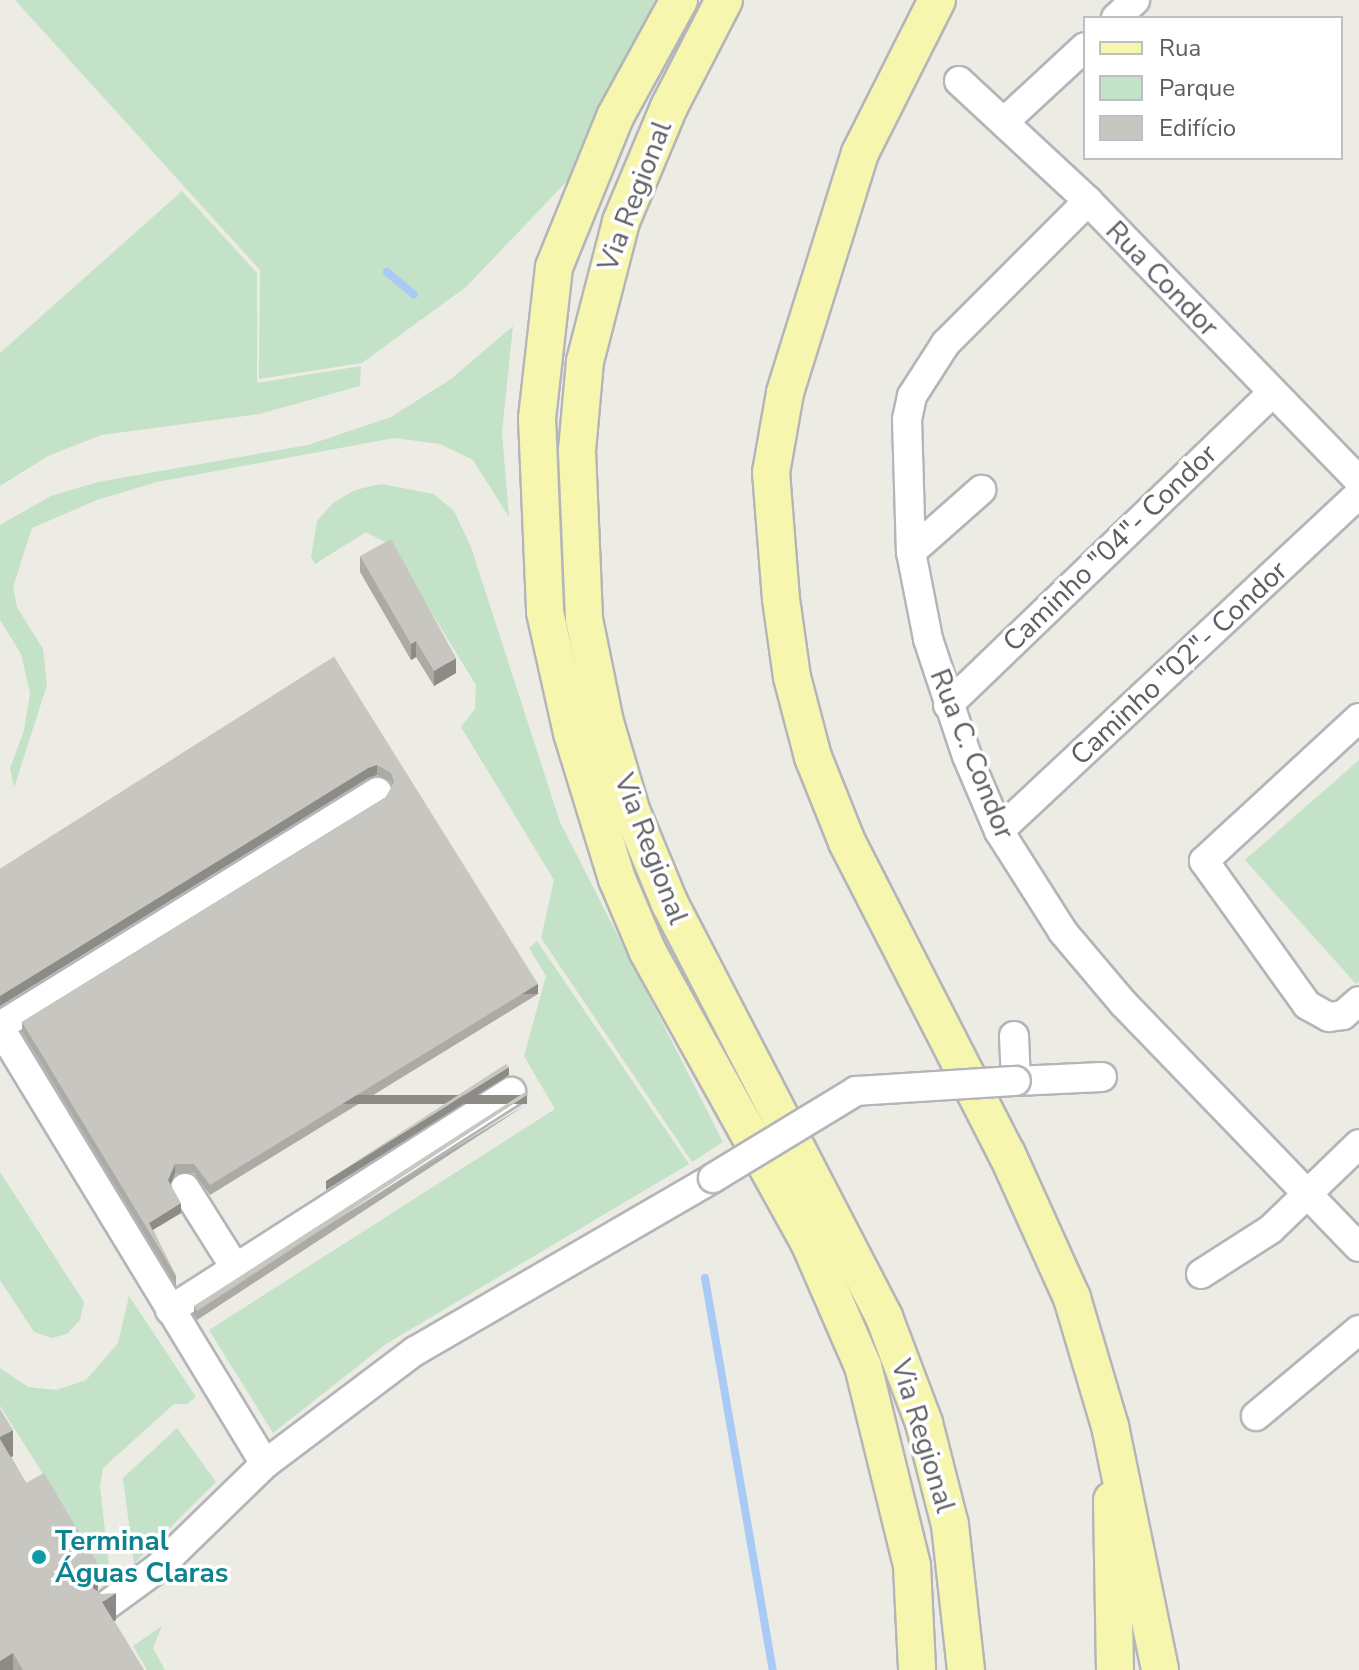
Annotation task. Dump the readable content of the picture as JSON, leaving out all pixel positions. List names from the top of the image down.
{
  "streets": {
    "main road": ["Via Regional"],
    "street": [
      "Rua Condor",
      "Caminho \"04\"- Condor",
      "Caminho \"02\"- Condor",
      "Rua C. Condor"
    ]
  },
  "crossings": [
    ["Rua Condor", "Caminho \"04\"- Condor"],
    ["Rua Condor", "Rua C. Condor"],
    ["Caminho \"04\"- Condor", "Rua C. Condor"],
    ["Caminho \"02\"- Condor", "Rua C. Condor"]
  ],
  "places": ["Terminal Águas Claras"],
  "legend": ["Rua", "Parque", "Edifício"]
}
